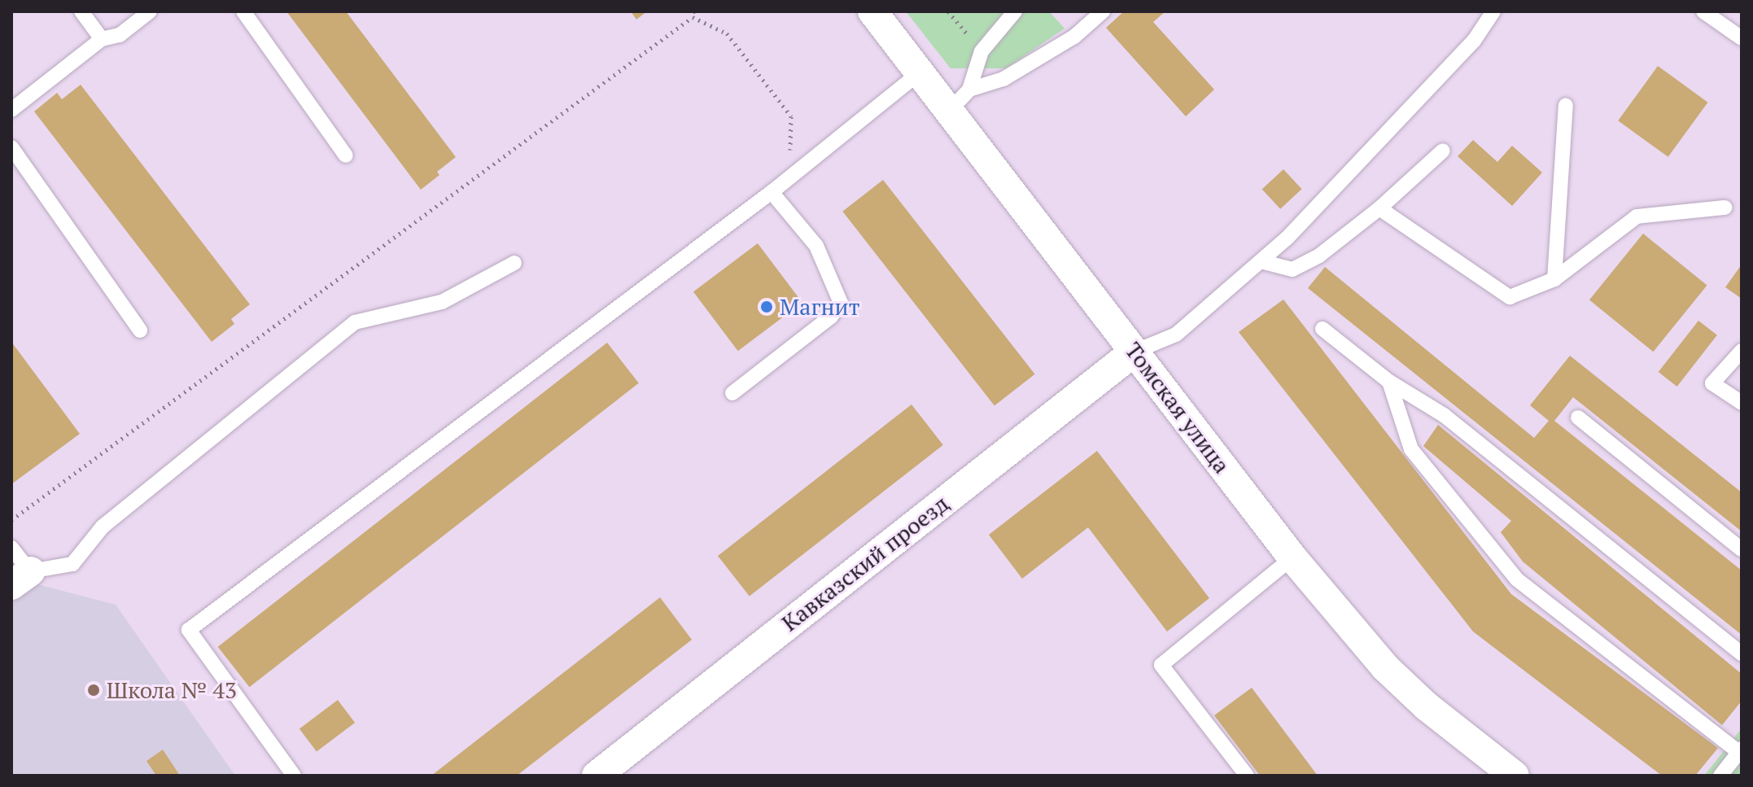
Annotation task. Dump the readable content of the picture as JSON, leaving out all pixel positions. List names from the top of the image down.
{
  "streets": {
    "street": ["Томская улица", "Кавказский проезд"]
  },
  "crossings": [
    ["Томская улица", "Кавказский проезд"]
  ],
  "places": ["Магнит", "Школа № 43"]
}
